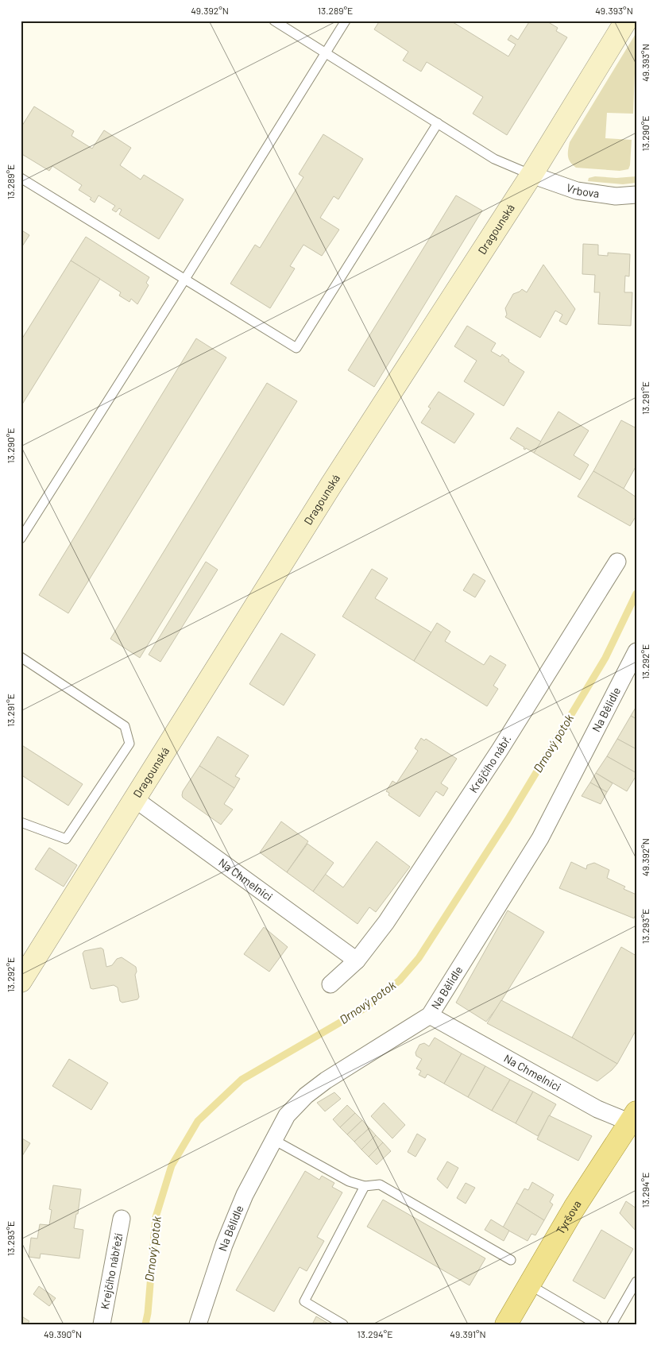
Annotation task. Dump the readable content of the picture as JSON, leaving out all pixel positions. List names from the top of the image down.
{
  "streets": {
    "main road": ["Tyršova"],
    "street": [
      "Vrbova",
      "Dragounská",
      "Na Bělidle",
      "Krejčího nábř.",
      "Na Chmelnici",
      "Krejčího nábřeží"
    ]
  },
  "crossings": [
    ["Vrbova", "Dragounská"],
    ["Dragounská", "Na Chmelnici"],
    ["Na Bělidle", "Na Chmelnici"],
    ["Krejčího nábř.", "Na Chmelnici"],
    ["Na Chmelnici", "Tyršova"]
  ],
  "water": ["Drnový potok"],
  "coordinates": [
    "49.392°N",
    "13.289°E",
    "49.393°N",
    "13.290°E",
    "13.291°E",
    "13.292°E",
    "13.293°E",
    "13.294°E",
    "49.390°N",
    "49.391°N"
  ]
}
